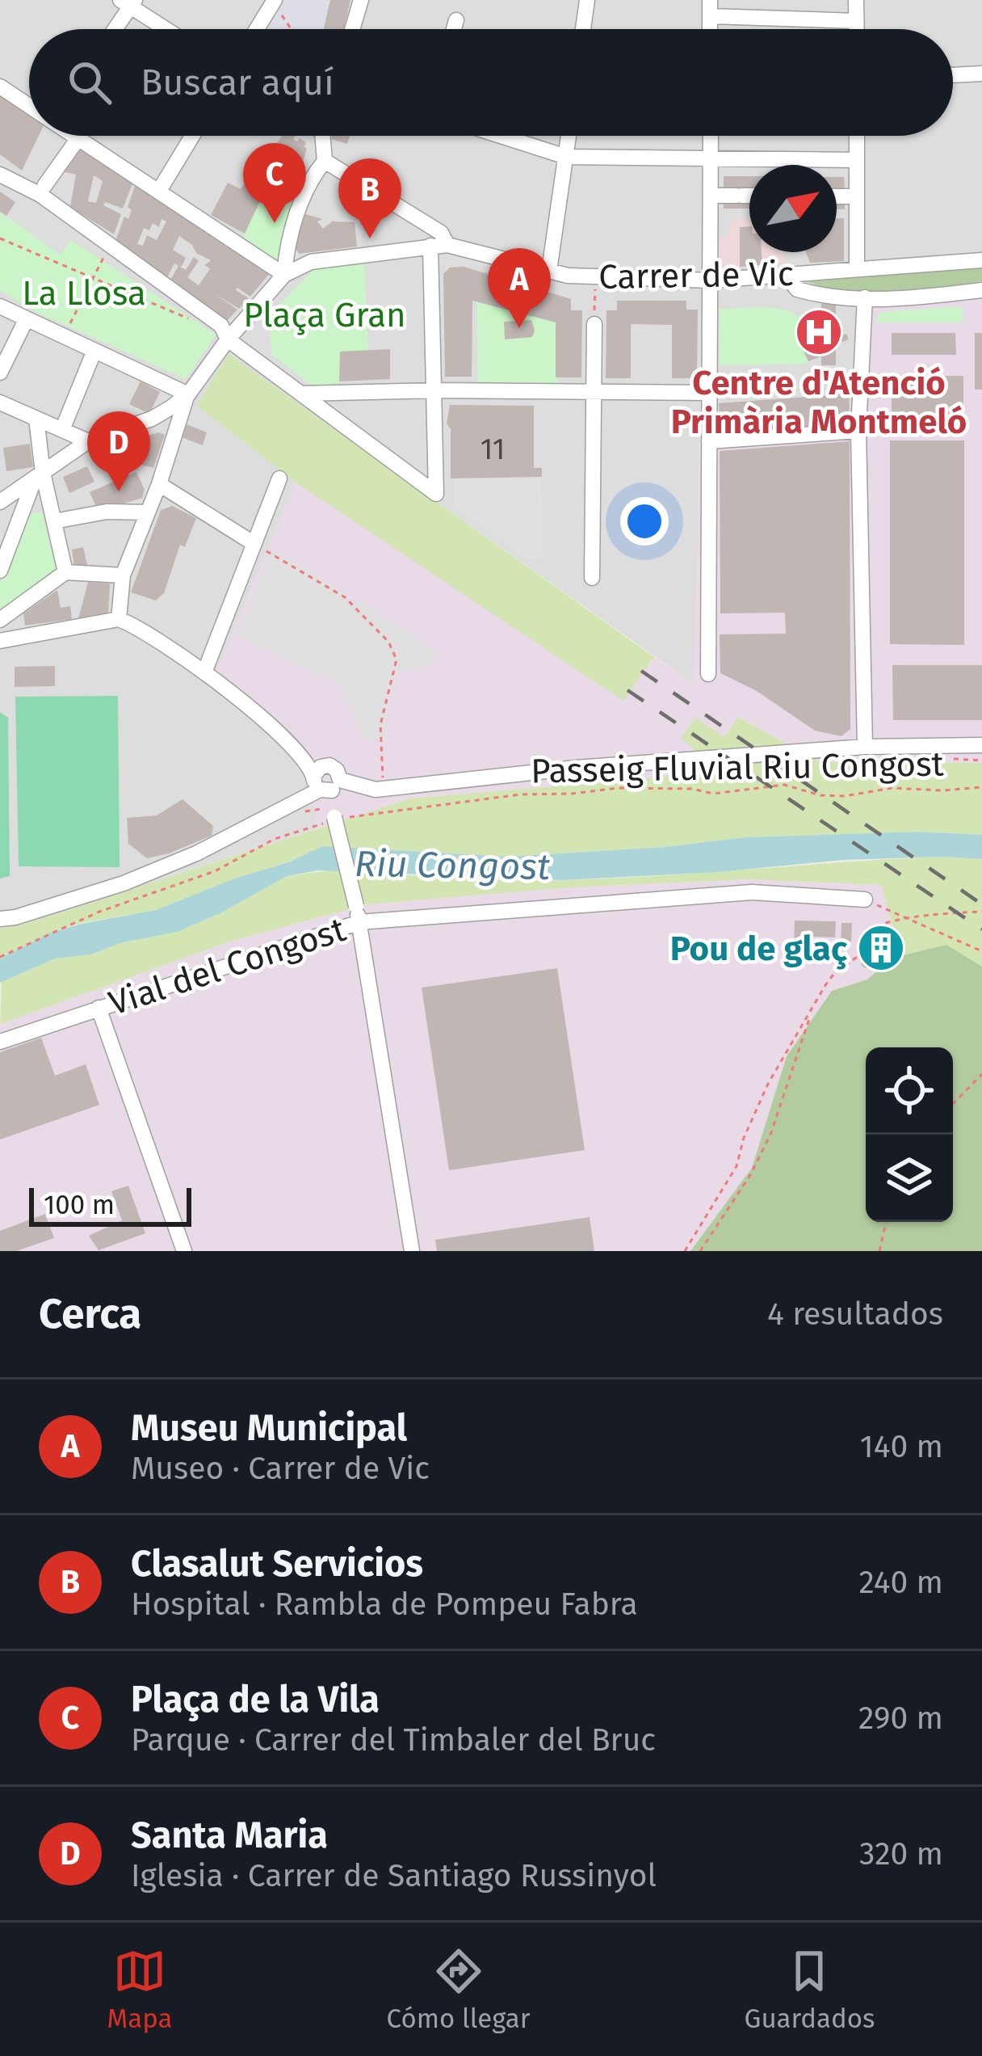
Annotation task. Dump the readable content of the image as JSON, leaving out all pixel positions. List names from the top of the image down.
{
  "streets": {
    "street": ["Carrer de Vic", "Vial del Congost"],
    "path": ["Passeig Fluvial Riu Congost"]
  },
  "water": ["Riu Congost"],
  "parks": ["La Llosa", "Plaça Gran"],
  "places": {
    "hospital": ["Centre d'Atenció Primària Montmeló"],
    "building": ["Pou de glaç"]
  },
  "house_numbers": ["11"],
  "scale_bar": "100 m",
  "north": "top right",
  "page": {
    "search": "Buscar aquí",
    "pins": [
      "C",
      "B",
      "A",
      "D"
    ],
    "scale": "100 m",
    "heading": ["Cerca", "4 resultados"],
    "list": [
      {
        "mark": "A",
        "name": "Museu Municipal",
        "note": "Museo · Carrer de Vic",
        "value": "140 m"
      },
      {
        "mark": "B",
        "name": "Clasalut Servicios",
        "note": "Hospital · Rambla de Pompeu Fabra",
        "value": "240 m"
      },
      {
        "mark": "C",
        "name": "Plaça de la Vila",
        "note": "Parque · Carrer del Timbaler del Bruc",
        "value": "290 m"
      },
      {
        "mark": "D",
        "name": "Santa Maria",
        "note": "Iglesia · Carrer de Santiago Russinyol",
        "value": "320 m"
      }
    ],
    "nav": ["Mapa", "Cómo llegar", "Guardados"]
  }
}
